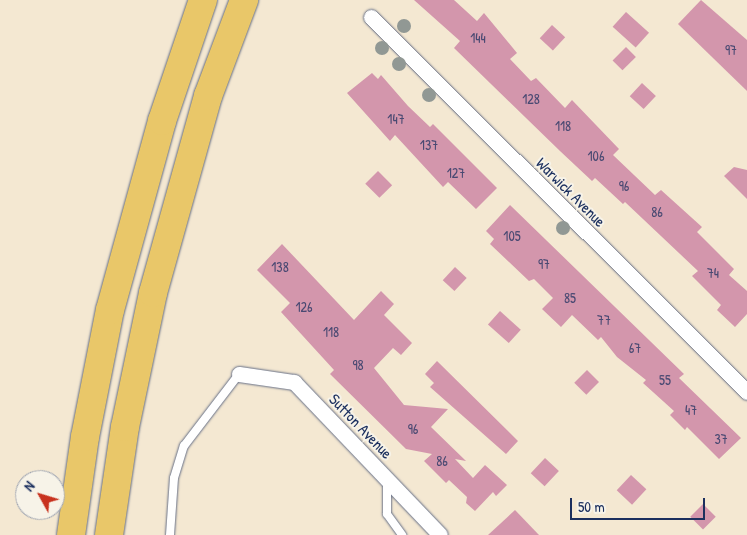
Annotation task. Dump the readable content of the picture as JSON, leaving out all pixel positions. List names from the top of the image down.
{
  "streets": {
    "street": ["Warwick Avenue", "Sutton Avenue"]
  },
  "house_numbers": [
    "144",
    "97",
    "128",
    "147",
    "118",
    "137",
    "106",
    "127",
    "96",
    "86",
    "105",
    "97",
    "138",
    "74",
    "85",
    "126",
    "77",
    "118",
    "67",
    "98",
    "55",
    "47",
    "96",
    "37",
    "86"
  ],
  "scale_bar": "50 m",
  "north": "top left"
}
